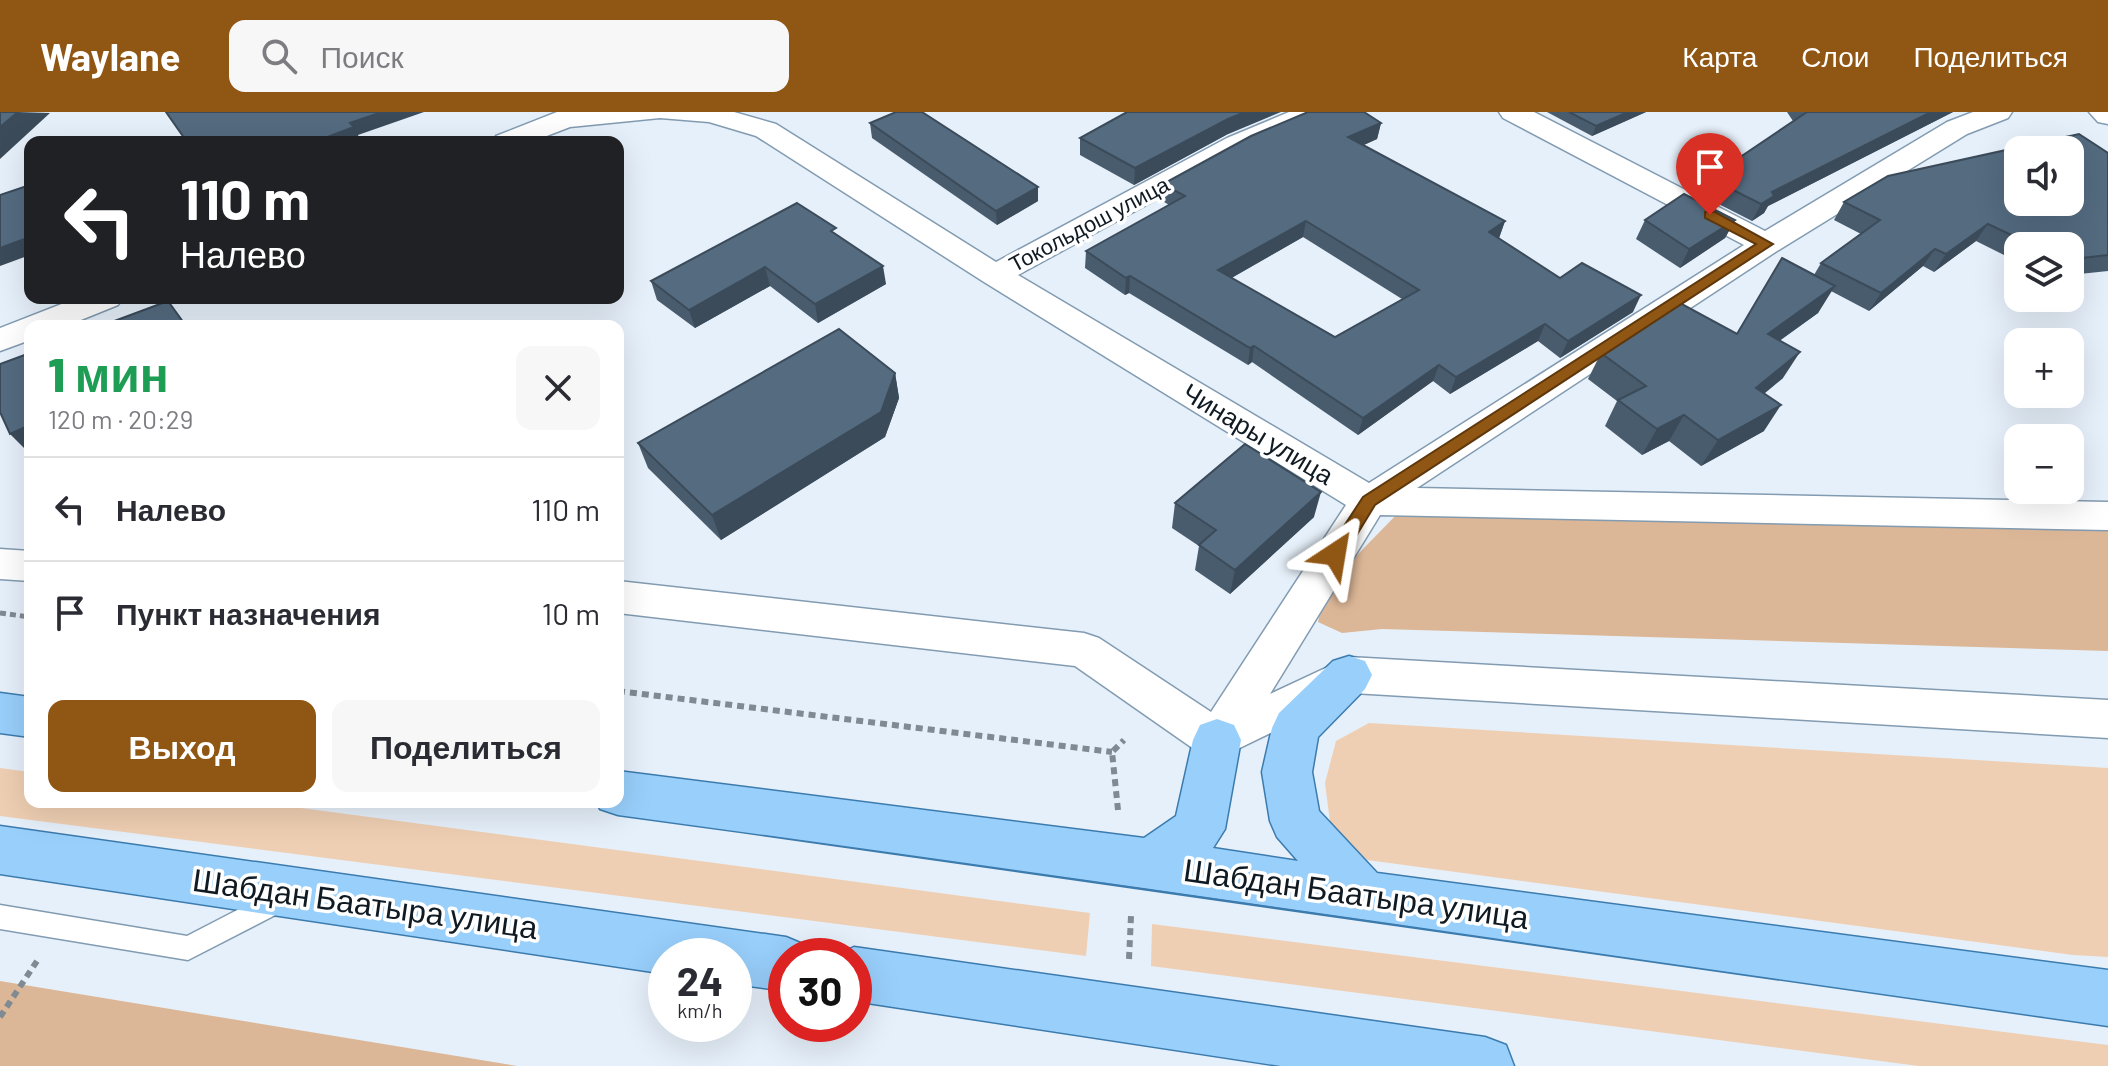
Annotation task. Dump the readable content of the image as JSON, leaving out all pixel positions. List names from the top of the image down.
{
  "streets": {
    "main road": ["Шабдан Баатыра улица"],
    "street": ["Токольдош улица", "Чинары улица"]
  },
  "crossings": [
    ["Токольдош улица", "Чинары улица"]
  ],
  "page": {
    "header": "Waylane",
    "search": "Поиск",
    "nav": ["Карта", "Слои", "Поделиться"],
    "map_buttons": ["+", "−"],
    "turn": ["110 m", "Налево"],
    "heading": ["1 мин", "120 m · 20:29"],
    "list": [
      {
        "name": "Налево",
        "value": "110 m"
      },
      {
        "name": "Пункт назначения",
        "value": "10 m"
      }
    ],
    "buttons": ["Выход", "Поделиться"],
    "speed": "24 km/h",
    "limit": "30"
  }
}
